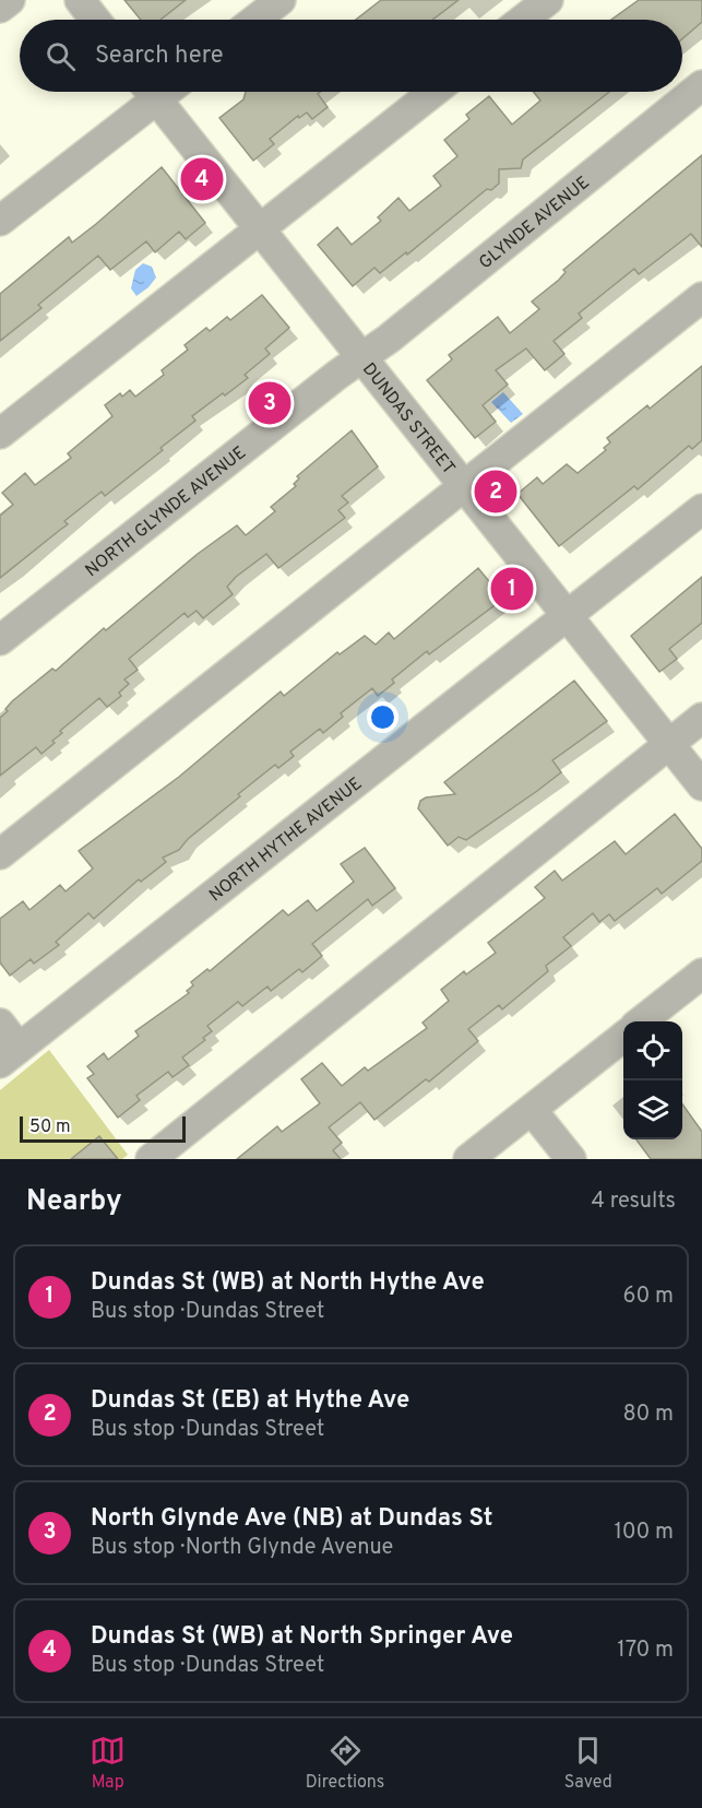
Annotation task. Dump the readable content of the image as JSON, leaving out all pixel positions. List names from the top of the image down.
{
  "streets": {
    "street": [
      "GLYNDE AVENUE",
      "DUNDAS STREET",
      "NORTH GLYNDE AVENUE",
      "NORTH HYTHE AVENUE"
    ]
  },
  "crossings": [
    ["GLYNDE AVENUE", "DUNDAS STREET"],
    ["GLYNDE AVENUE", "NORTH GLYNDE AVENUE"],
    ["DUNDAS STREET", "NORTH GLYNDE AVENUE"],
    ["DUNDAS STREET", "NORTH HYTHE AVENUE"]
  ],
  "scale_bar": "50 m",
  "page": {
    "search": "Search here",
    "pins": [
      "4",
      "3",
      "2",
      "1"
    ],
    "scale": "50 m",
    "heading": ["Nearby", "4 results"],
    "list": [
      {
        "mark": "1",
        "name": "Dundas St (WB) at North Hythe Ave",
        "note": "Bus stop · Dundas Street",
        "value": "60 m"
      },
      {
        "mark": "2",
        "name": "Dundas St (EB) at Hythe Ave",
        "note": "Bus stop · Dundas Street",
        "value": "80 m"
      },
      {
        "mark": "3",
        "name": "North Glynde Ave (NB) at Dundas St",
        "note": "Bus stop · North Glynde Avenue",
        "value": "100 m"
      },
      {
        "mark": "4",
        "name": "Dundas St (WB) at North Springer Ave",
        "note": "Bus stop · Dundas Street",
        "value": "170 m"
      }
    ],
    "nav": ["Map", "Directions", "Saved"]
  }
}
